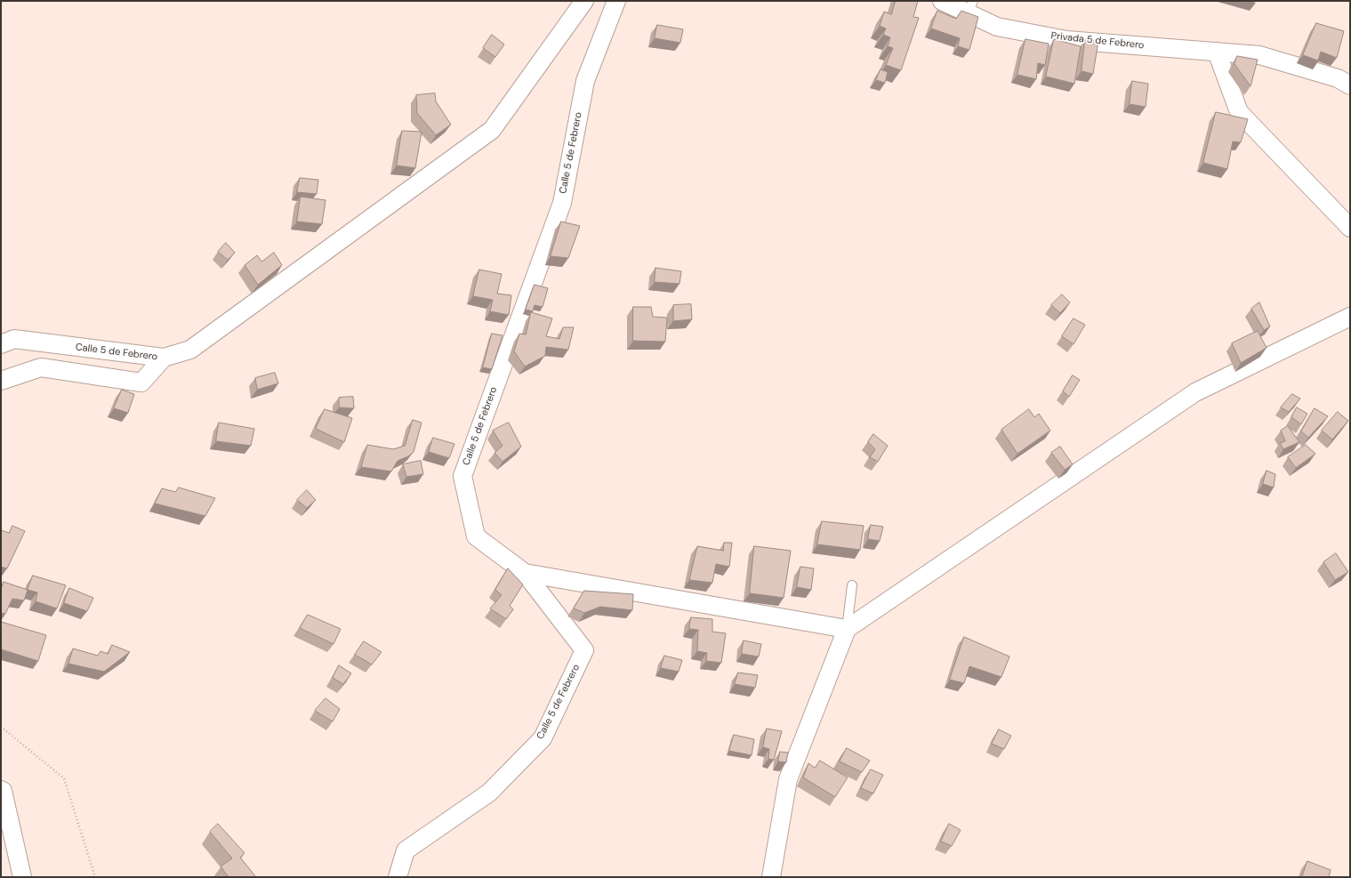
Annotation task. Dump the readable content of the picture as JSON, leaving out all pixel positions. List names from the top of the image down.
{
  "streets": {
    "street": ["Privada 5 de Febrero", "Calle 5 de Febrero"]
  }
}
